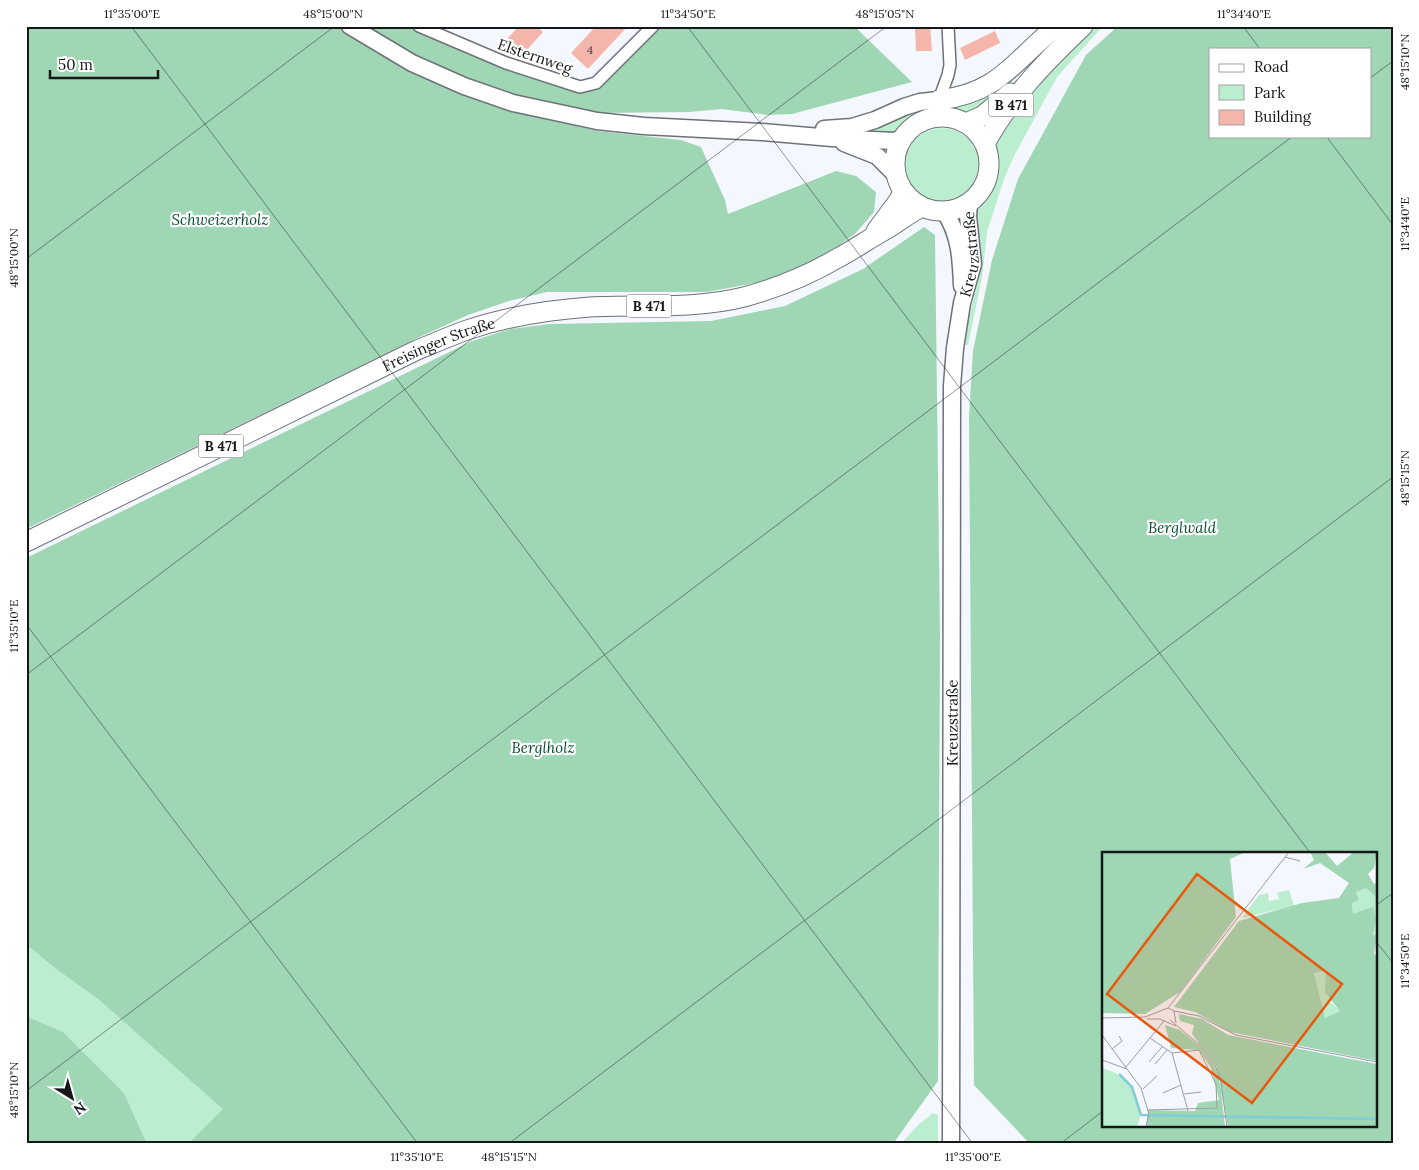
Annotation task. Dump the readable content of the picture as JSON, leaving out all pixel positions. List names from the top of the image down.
{
  "streets": {
    "main road": ["B 471", "Kreuzstraße", "Freisinger Straße"],
    "street": ["Elsternweg"]
  },
  "crossings": [
    ["B 471", "Kreuzstraße"],
    ["B 471", "Freisinger Straße"]
  ],
  "parks": ["Schweizerholz", "Berglwald", "Berglholz"],
  "house_numbers": ["4"],
  "legend": ["Road", "Park", "Building"],
  "scale_bar": "50 m",
  "north": "bottom right",
  "coordinates": [
    "11°35'00\"E",
    "48°15'00\"N",
    "11°34'50\"E",
    "48°15'05\"N",
    "11°34'40\"E",
    "48°15'10\"N",
    "48°15'15\"N",
    "11°35'10\"E"
  ]
}
